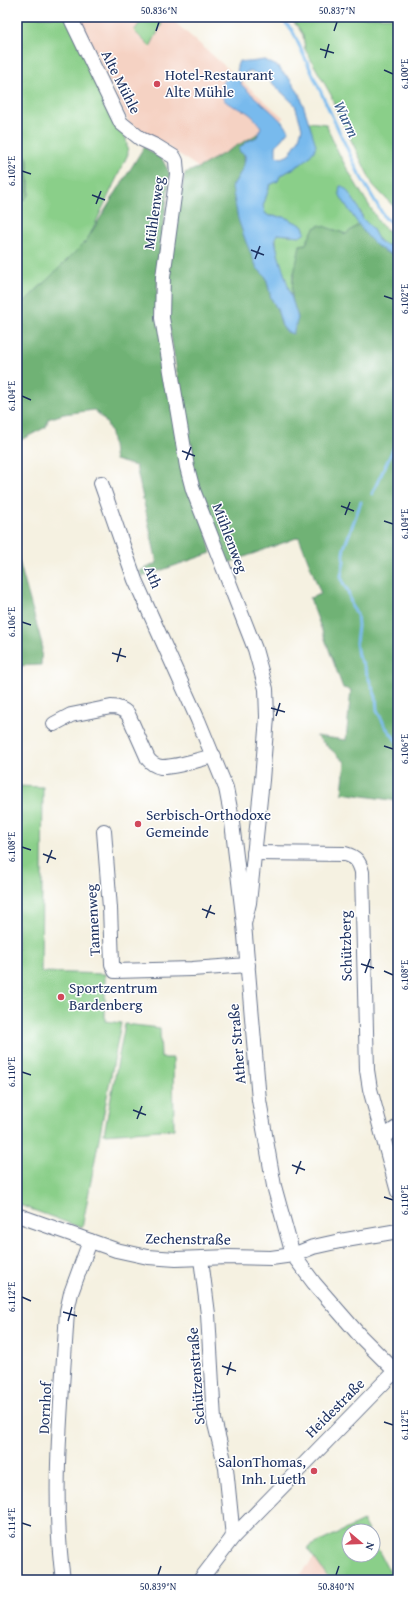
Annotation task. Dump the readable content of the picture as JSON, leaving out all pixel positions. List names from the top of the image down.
{
  "streets": {
    "street": [
      "Alte Mühle",
      "Mühlenweg",
      "Ath",
      "Tannenweg",
      "Schützberg",
      "Ather Straße",
      "Zechenstraße",
      "Schützenstraße",
      "Dornhof",
      "Heidestraße"
    ]
  },
  "crossings": [
    ["Alte Mühle", "Mühlenweg"],
    ["Mühlenweg", "Schützberg"],
    ["Mühlenweg", "Ather Straße"],
    ["Ath", "Ather Straße"],
    ["Tannenweg", "Ather Straße"],
    ["Ather Straße", "Zechenstraße"],
    ["Ather Straße", "Heidestraße"],
    ["Zechenstraße", "Schützenstraße"],
    ["Zechenstraße", "Dornhof"],
    ["Schützenstraße", "Heidestraße"]
  ],
  "water": ["Wurm"],
  "places": [
    "Hotel-Restaurant Alte Mühle",
    "Serbisch-Orthodoxe Gemeinde",
    "Sportzentrum Bardenberg",
    "SalonThomas, Inh. Lueth"
  ],
  "north": "right",
  "coordinates": [
    "50.836°N",
    "50.837°N",
    "6.100°E",
    "6.102°E",
    "6.104°E",
    "6.106°E",
    "6.108°E",
    "6.110°E",
    "6.112°E",
    "6.114°E",
    "50.839°N",
    "50.840°N"
  ]
}
